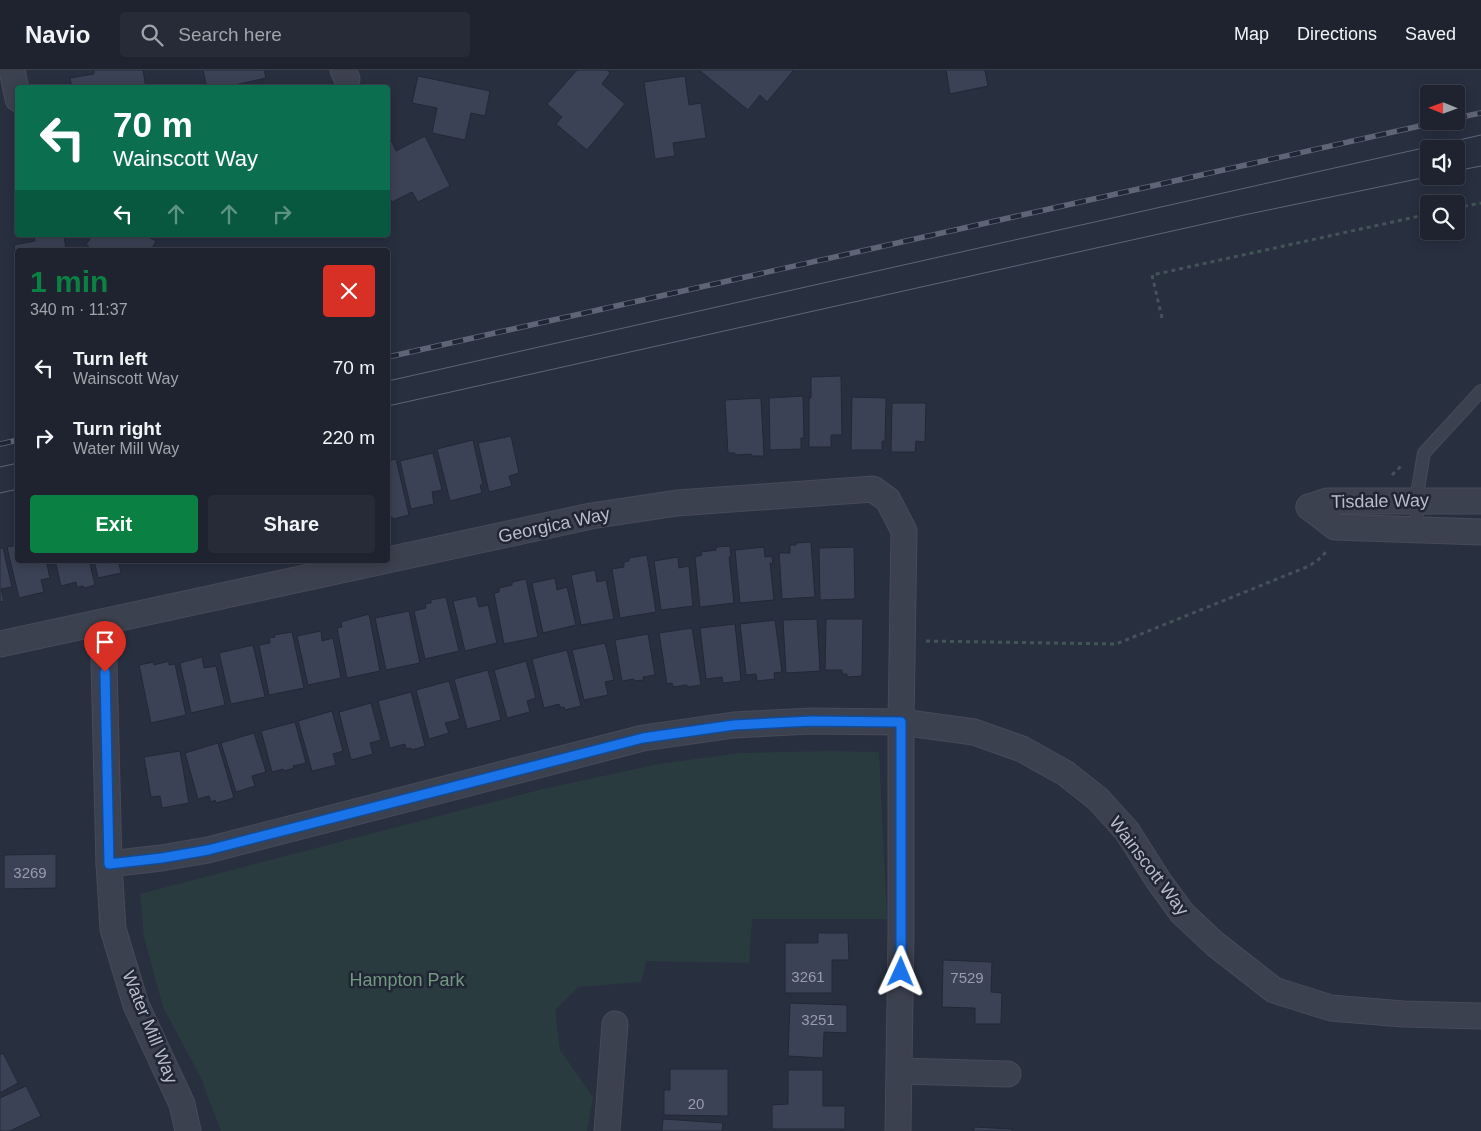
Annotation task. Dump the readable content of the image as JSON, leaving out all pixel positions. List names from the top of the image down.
{
  "streets": {
    "street": [
      "Tisdale Way",
      "Georgica Way",
      "Wainscott Way",
      "Water Mill Way"
    ]
  },
  "crossings": [
    ["Georgica Way", "Wainscott Way"],
    ["Georgica Way", "Water Mill Way"],
    ["Wainscott Way", "Water Mill Way"]
  ],
  "parks": ["Hampton Park"],
  "house_numbers": [
    "3269",
    "3261",
    "7529",
    "3251",
    "20"
  ],
  "north": "left",
  "page": {
    "header": "Navio",
    "search": "Search here",
    "nav": ["Map", "Directions", "Saved"],
    "turn": ["70 m", "Wainscott Way"],
    "heading": ["1 min", "340 m · 11:37"],
    "list": [
      {
        "name": "Turn left",
        "note": "Wainscott Way",
        "value": "70 m"
      },
      {
        "name": "Turn right",
        "note": "Water Mill Way",
        "value": "220 m"
      }
    ],
    "buttons": ["Exit", "Share"]
  }
}
